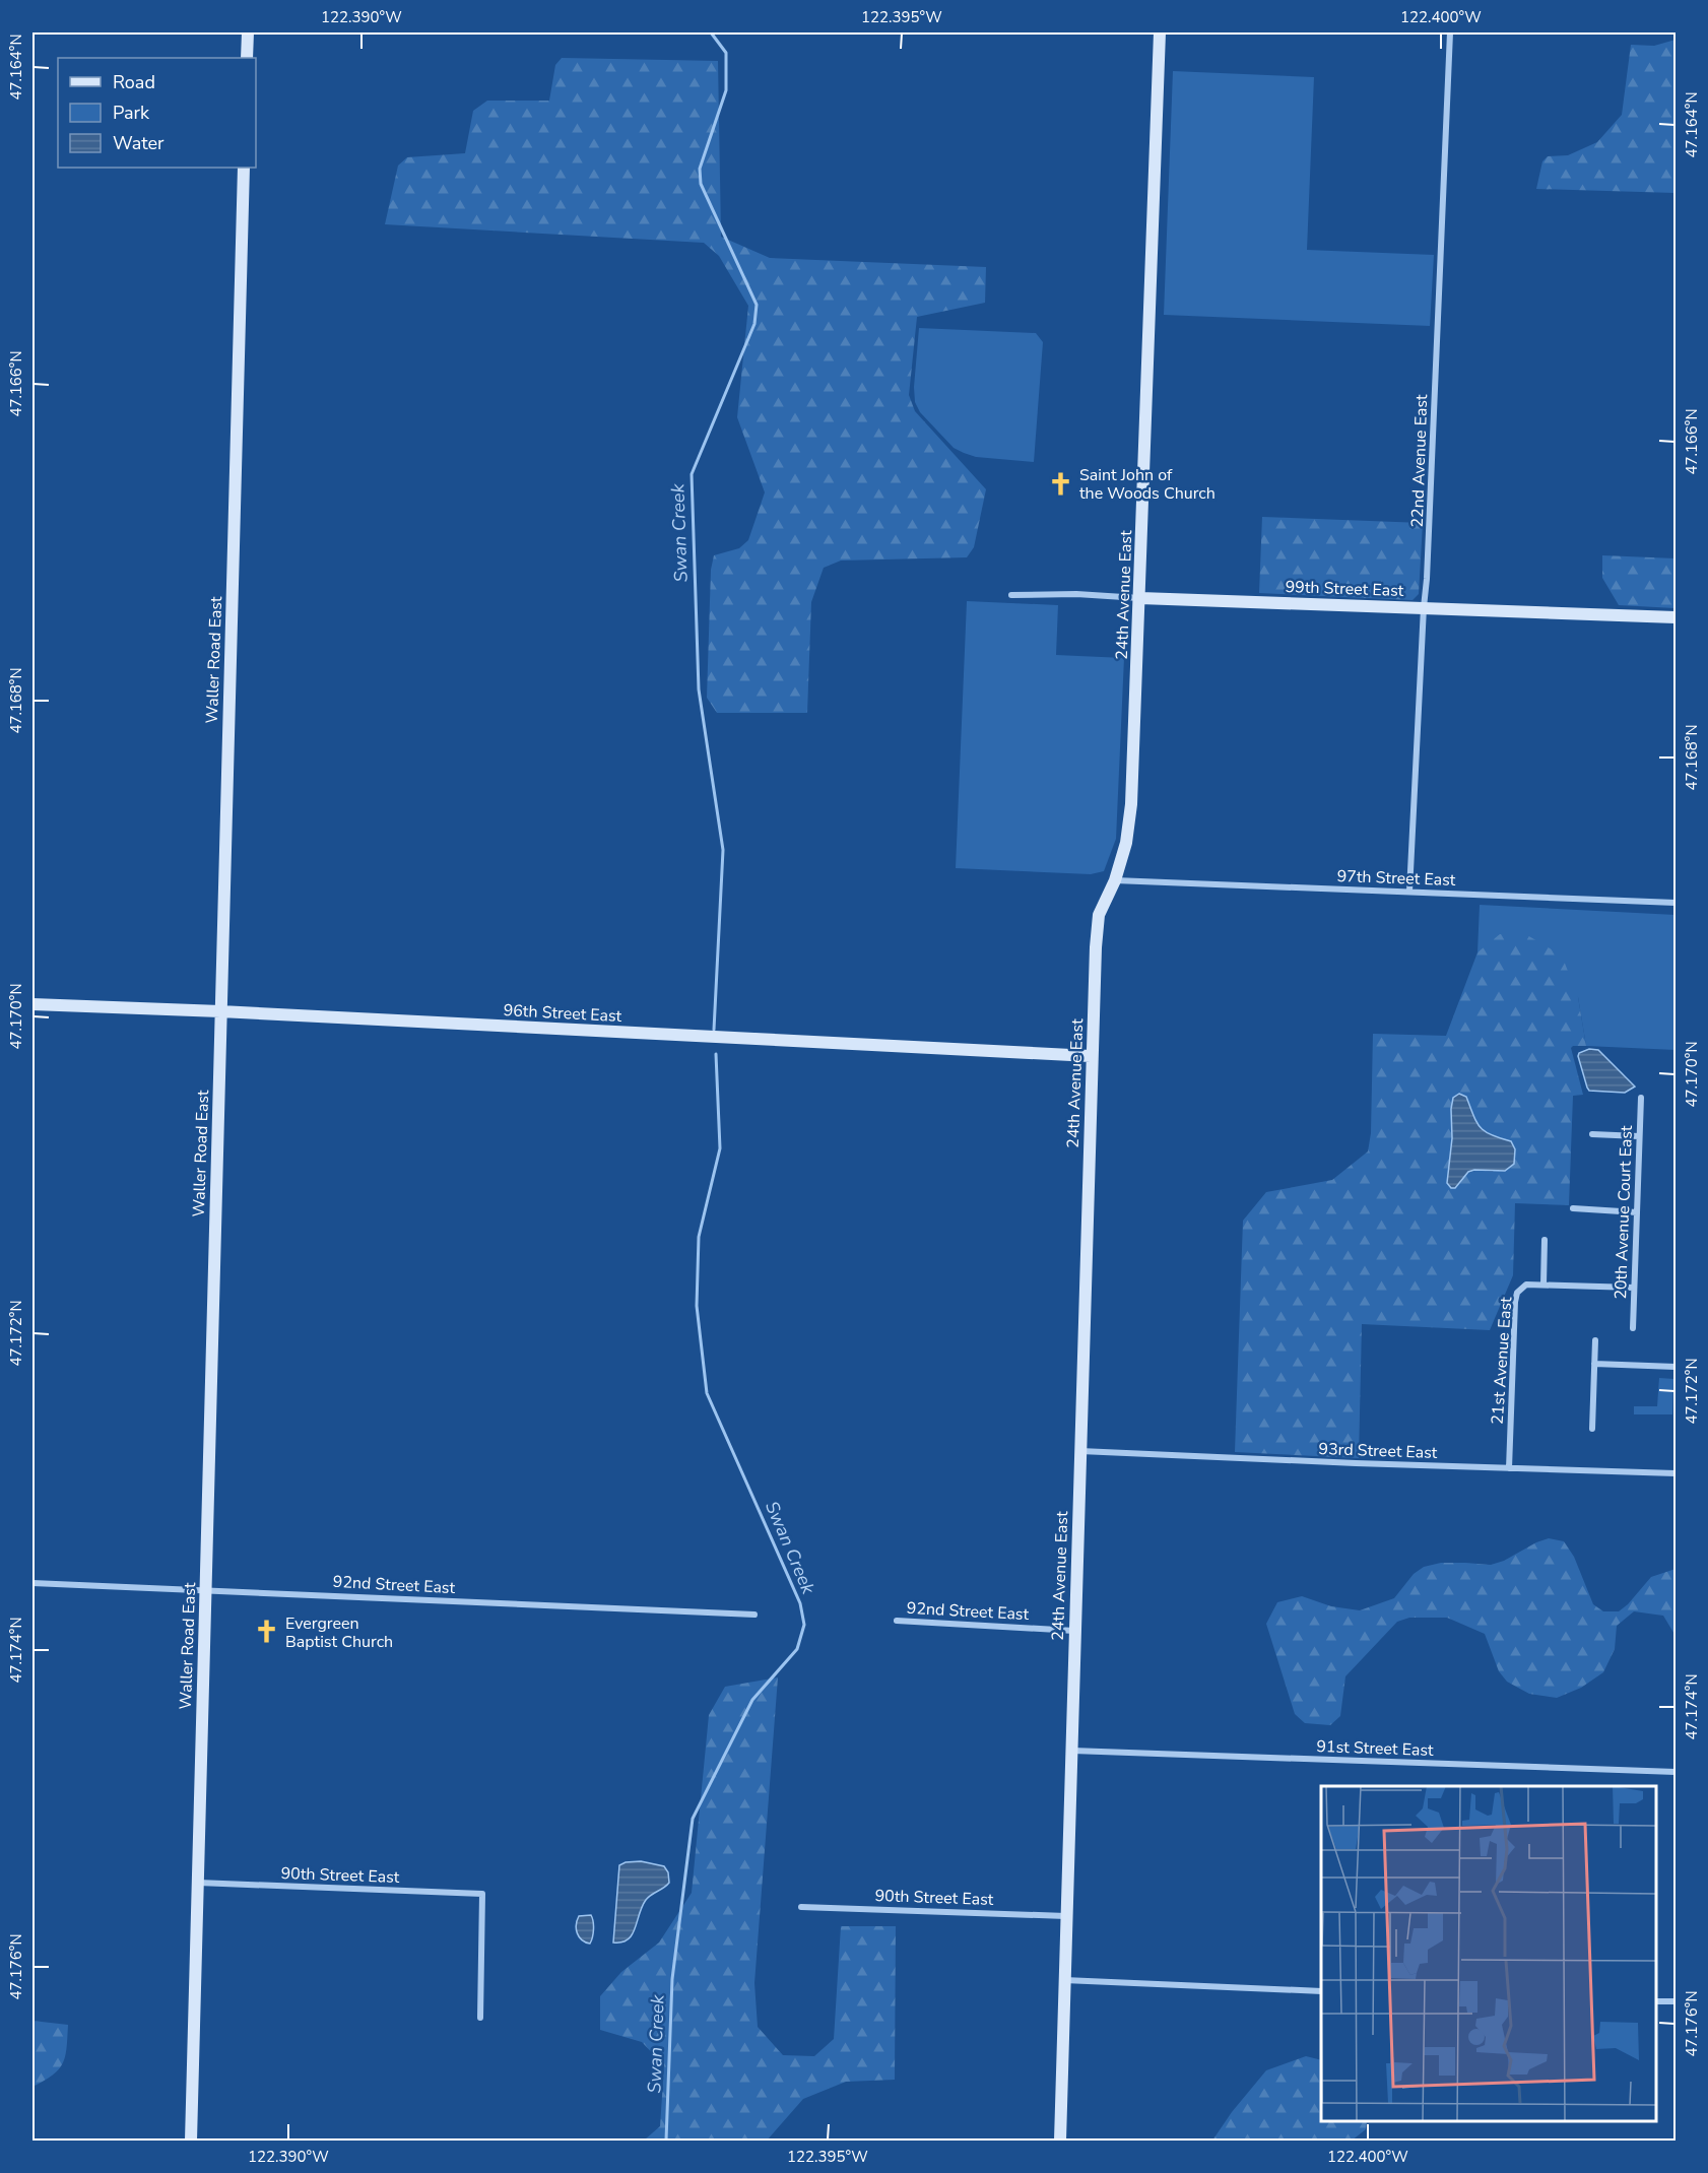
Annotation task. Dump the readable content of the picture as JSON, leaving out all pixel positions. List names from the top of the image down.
{
  "streets": {
    "street": [
      "22nd Avenue East",
      "99th Street East",
      "24th Avenue East",
      "Waller Road East",
      "97th Street East",
      "96th Street East",
      "20th Avenue Court East",
      "21st Avenue East",
      "93rd Street East",
      "92nd Street East",
      "91st Street East",
      "90th Street East"
    ]
  },
  "crossings": [
    ["22nd Avenue East", "99th Street East"],
    ["22nd Avenue East", "97th Street East"],
    ["99th Street East", "24th Avenue East"],
    ["24th Avenue East", "97th Street East"],
    ["24th Avenue East", "96th Street East"],
    ["24th Avenue East", "93rd Street East"],
    ["24th Avenue East", "92nd Street East"],
    ["24th Avenue East", "91st Street East"],
    ["24th Avenue East", "90th Street East"],
    ["Waller Road East", "96th Street East"],
    ["Waller Road East", "92nd Street East"],
    ["Waller Road East", "90th Street East"],
    ["21st Avenue East", "93rd Street East"]
  ],
  "water": ["Swan Creek"],
  "places": {
    "church": ["Saint John of the Woods Church", "Evergreen Baptist Church"]
  },
  "legend": ["Road", "Park", "Water"],
  "coordinates": [
    "122.390°W",
    "122.395°W",
    "122.400°W",
    "47.164°N",
    "47.166°N",
    "47.168°N",
    "47.170°N",
    "47.172°N",
    "47.174°N",
    "47.176°N"
  ]
}
